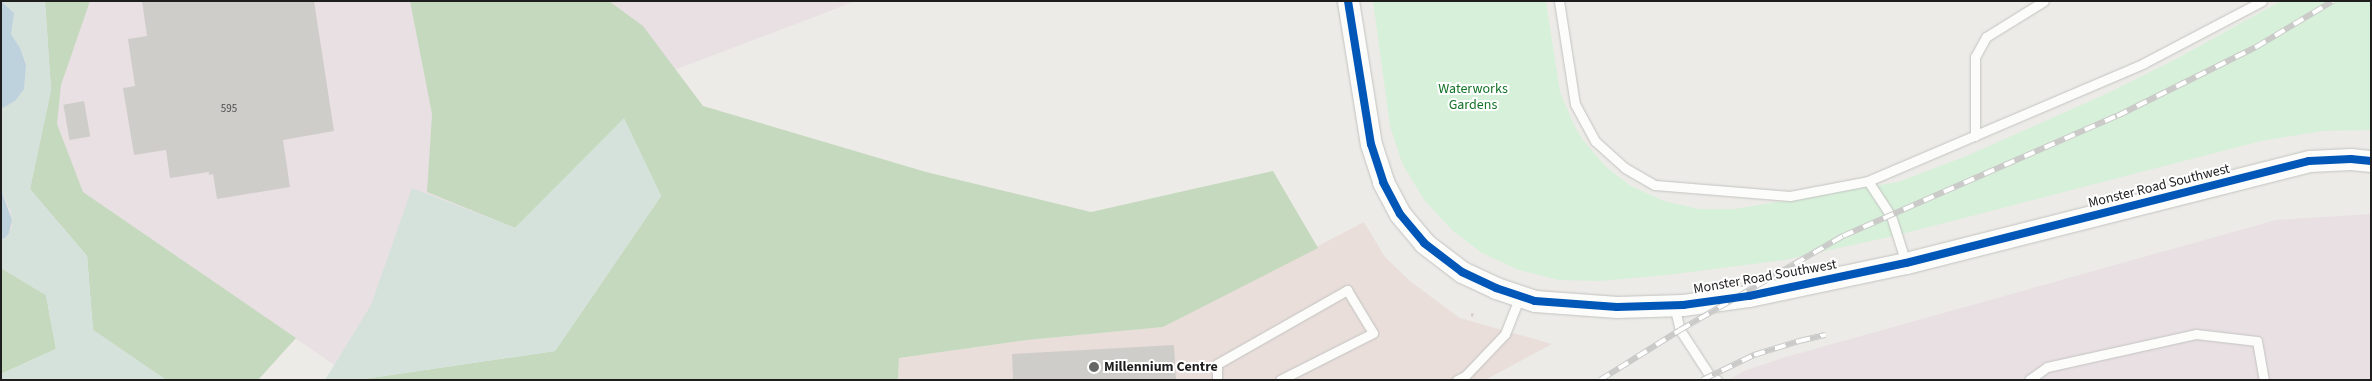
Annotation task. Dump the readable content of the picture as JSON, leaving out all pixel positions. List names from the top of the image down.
{
  "streets": {
    "street": ["Monster Road Southwest"]
  },
  "parks": ["Waterworks Gardens"],
  "places": ["Millennium Centre"],
  "house_numbers": ["595"]
}
